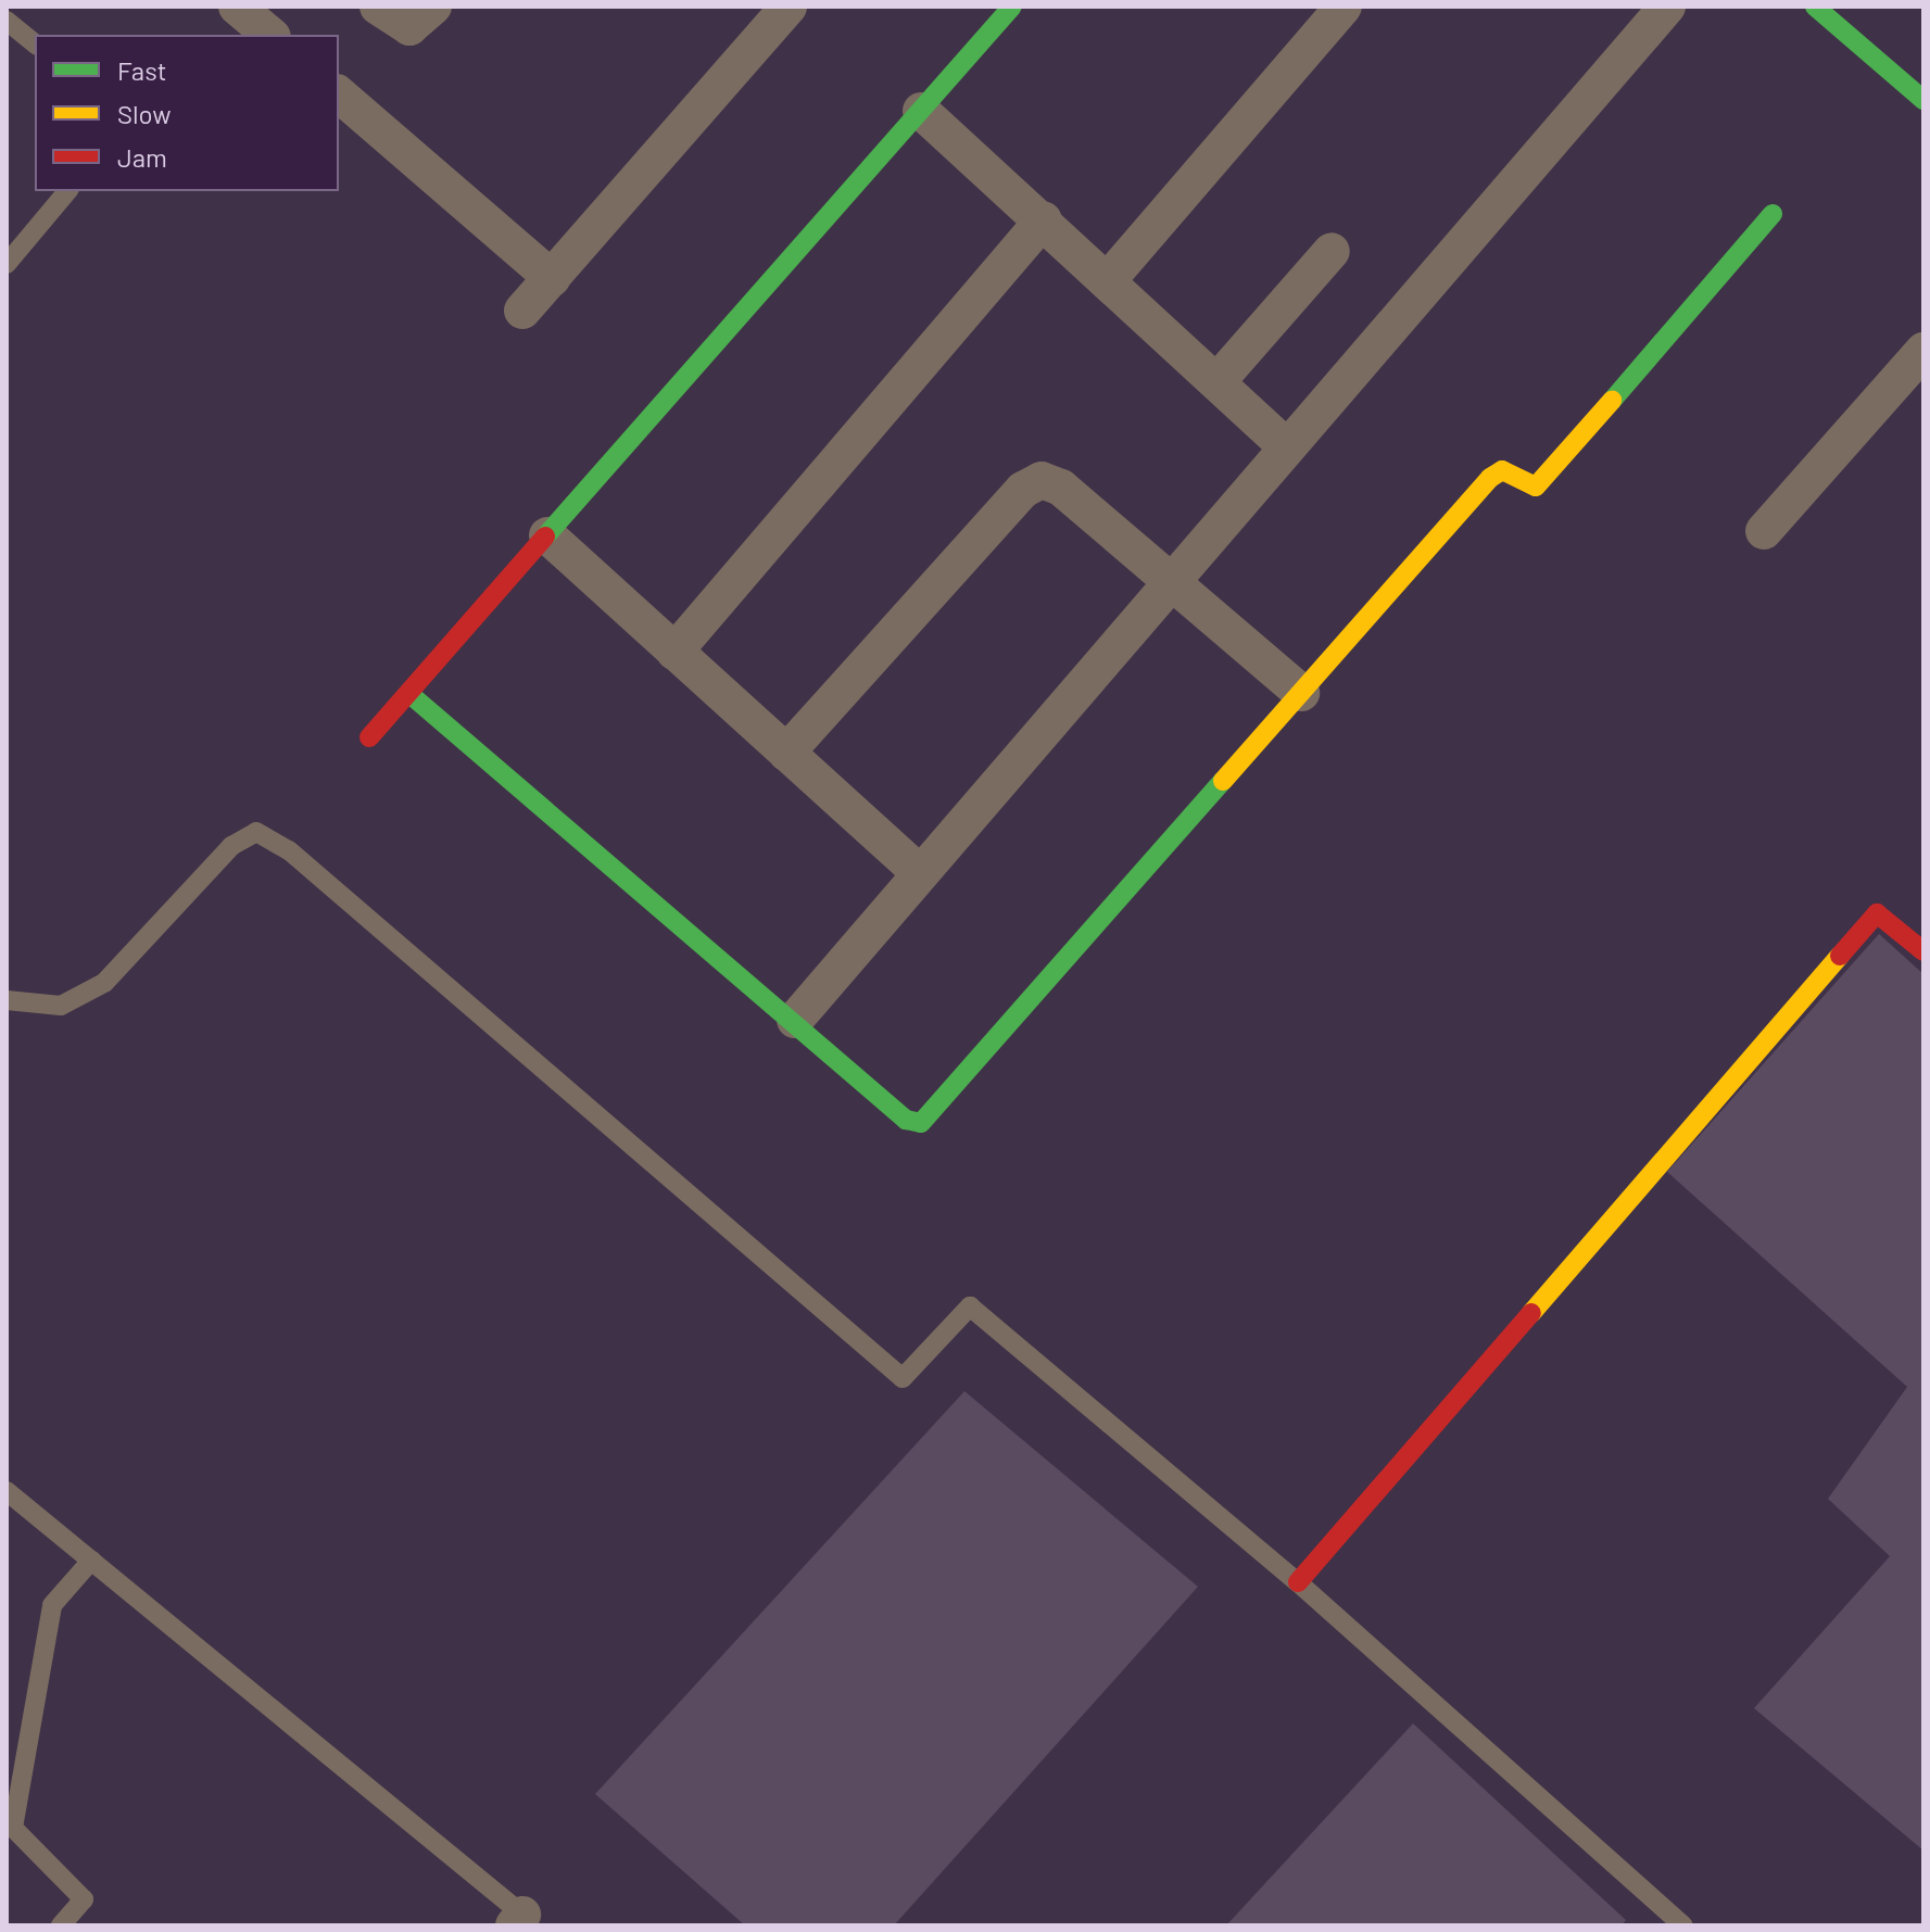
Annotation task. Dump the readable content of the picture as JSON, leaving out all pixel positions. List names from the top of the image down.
{
  "legend": ["Fast", "Slow", "Jam"]
}
